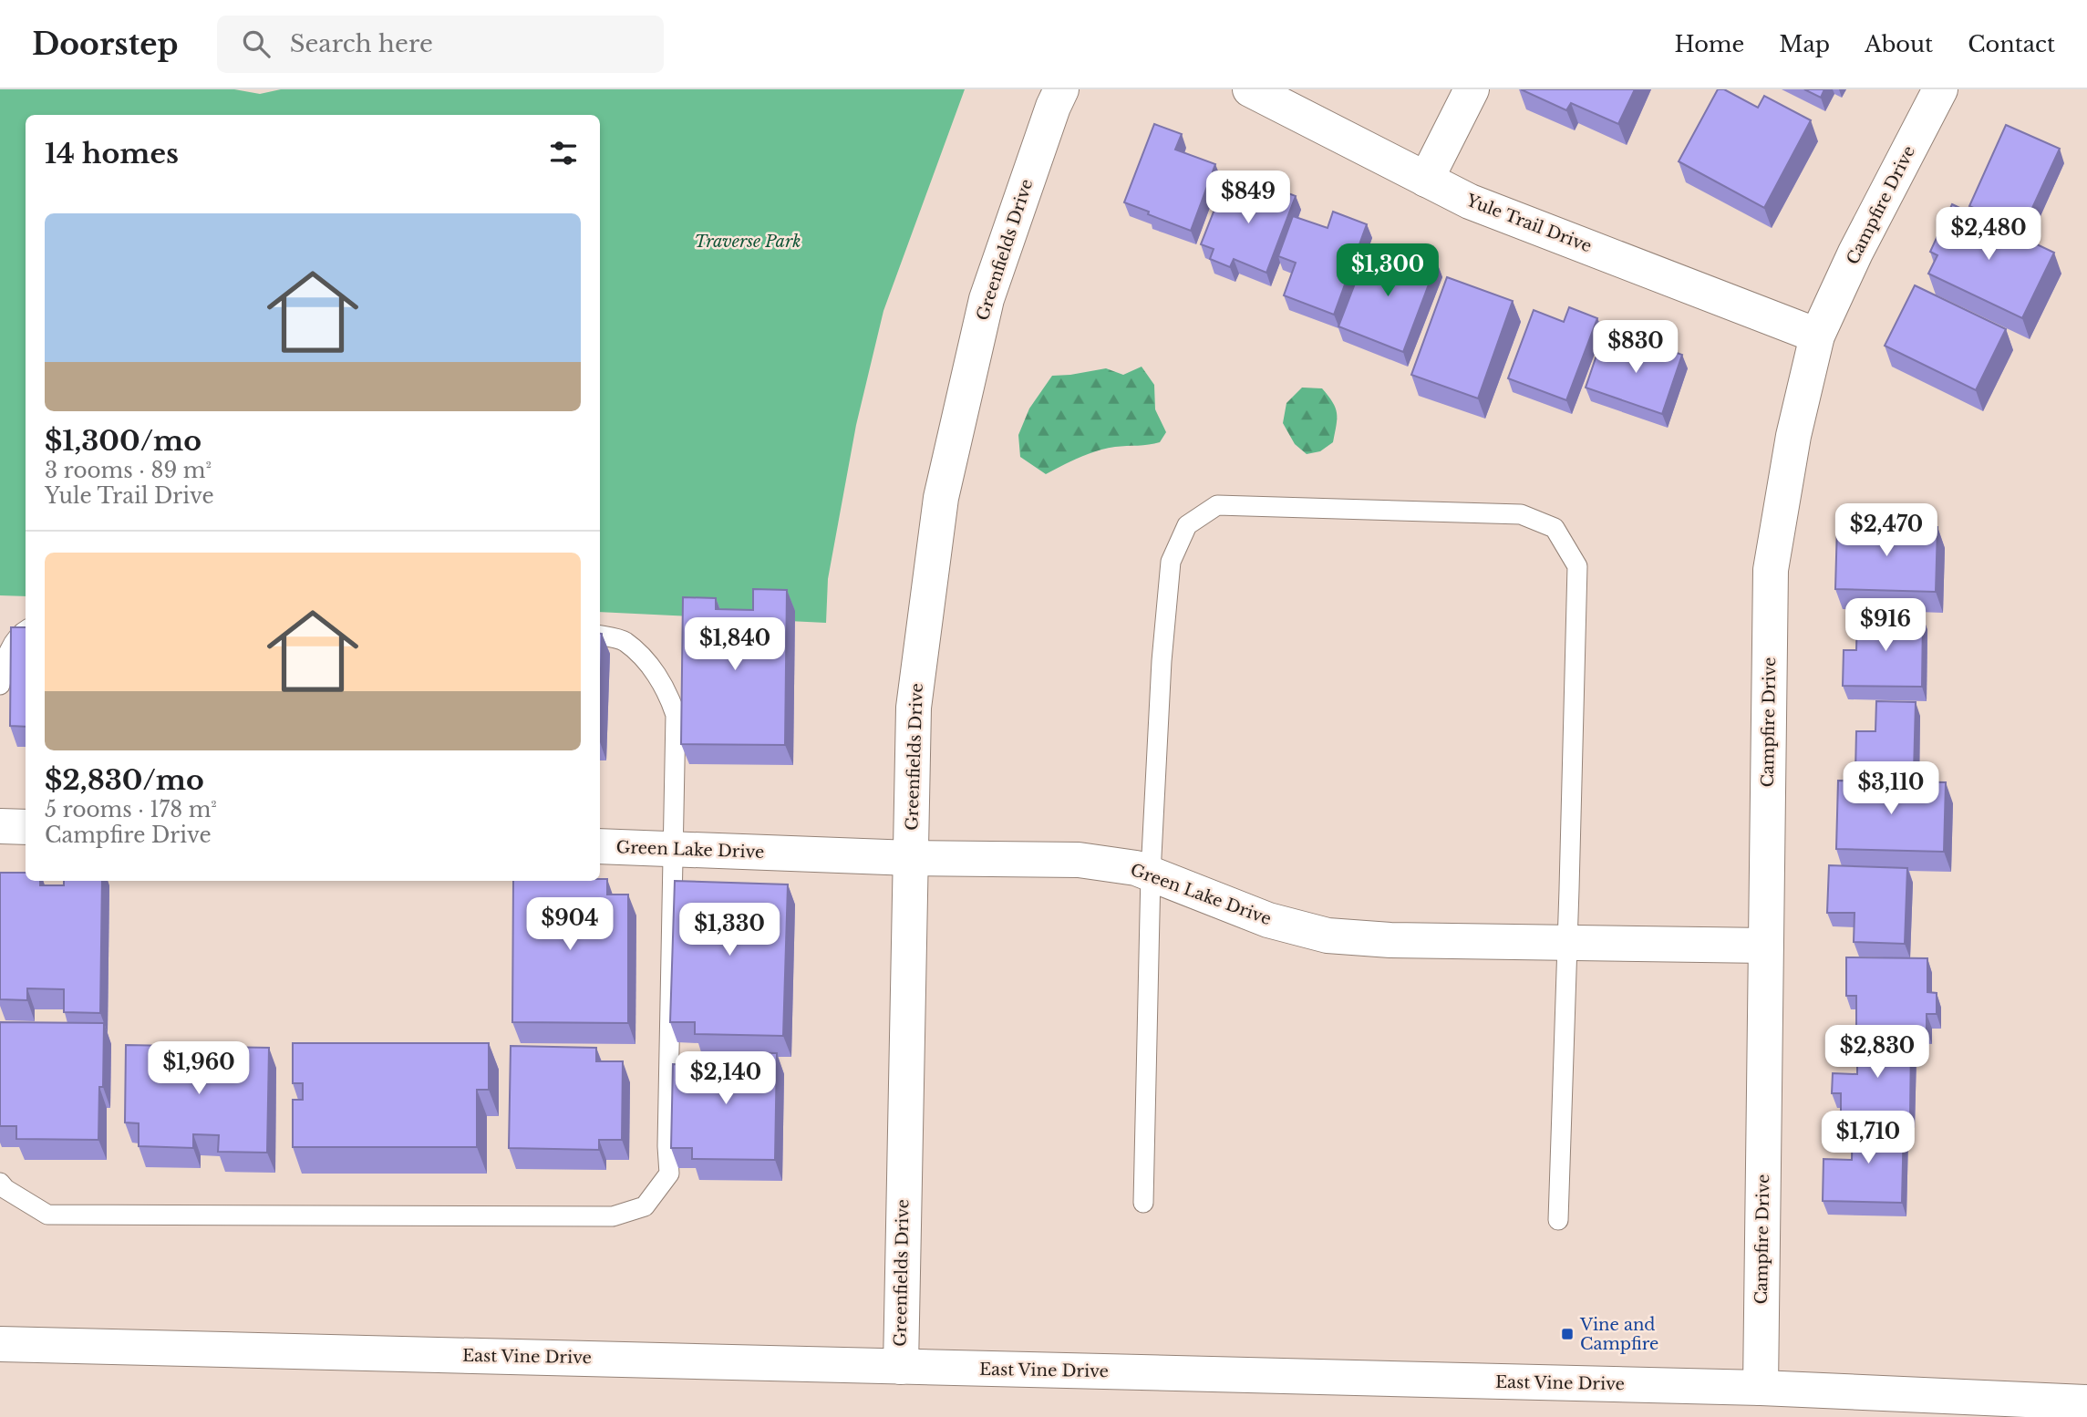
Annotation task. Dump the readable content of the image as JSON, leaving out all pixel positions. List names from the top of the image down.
{
  "streets": {
    "street": [
      "Campfire Drive",
      "Yule Trail Drive",
      "Greenfields Drive",
      "Green Lake Drive",
      "East Vine Drive"
    ]
  },
  "crossings": [
    ["Campfire Drive", "Yule Trail Drive"],
    ["Campfire Drive", "Green Lake Drive"],
    ["Campfire Drive", "East Vine Drive"],
    ["Greenfields Drive", "Green Lake Drive"],
    ["Greenfields Drive", "East Vine Drive"]
  ],
  "parks": ["Traverse Park"],
  "places": {
    "transit": ["Vine and Campfire"]
  },
  "page": {
    "header": "Doorstep",
    "search": "Search here",
    "nav": [
      "Home",
      "Map",
      "About",
      "Contact"
    ],
    "heading": "14 homes",
    "price": [
      "$849",
      "$2,480",
      "$1,300",
      "$830",
      "$2,470",
      "$916",
      "$1,840",
      "$3,110",
      "$904",
      "$1,330",
      "$2,830",
      "$1,960",
      "$2,140",
      "$1,710"
    ],
    "list": [
      {
        "name": "$1,300/mo",
        "note": "3 rooms · 89 m² · Yule Trail Drive"
      },
      {
        "name": "$2,830/mo",
        "note": "5 rooms · 178 m² · Campfire Drive"
      }
    ]
  }
}
